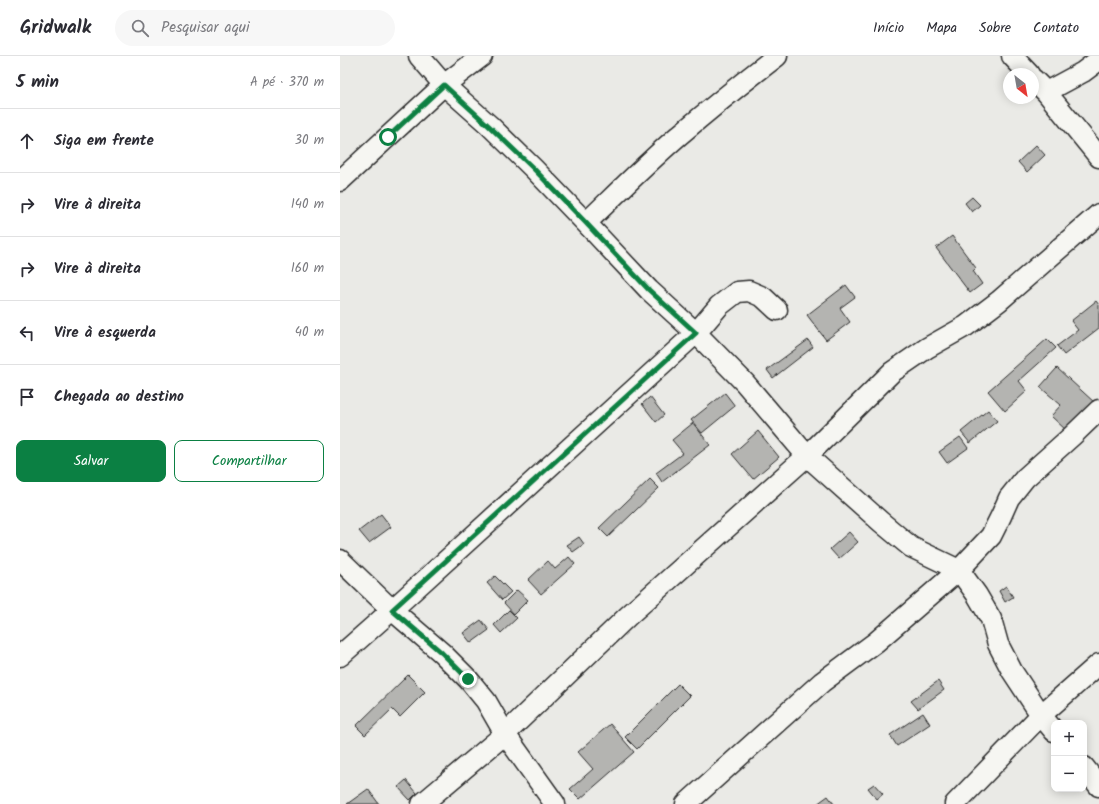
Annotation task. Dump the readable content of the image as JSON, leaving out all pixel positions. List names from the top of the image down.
{
  "north": "bottom right",
  "page": {
    "header": "Gridwalk",
    "search": "Pesquisar aqui",
    "nav": [
      "Início",
      "Mapa",
      "Sobre",
      "Contato"
    ],
    "heading": ["5 min", "A pé · 370 m"],
    "list": [
      ["Siga em frente", "30 m"],
      ["Vire à direita", "140 m"],
      ["Vire à direita", "160 m"],
      ["Vire à esquerda", "40 m"],
      "Chegada ao destino"
    ],
    "buttons": ["Salvar", "Compartilhar"],
    "map_buttons": ["+", "−"]
  }
}
